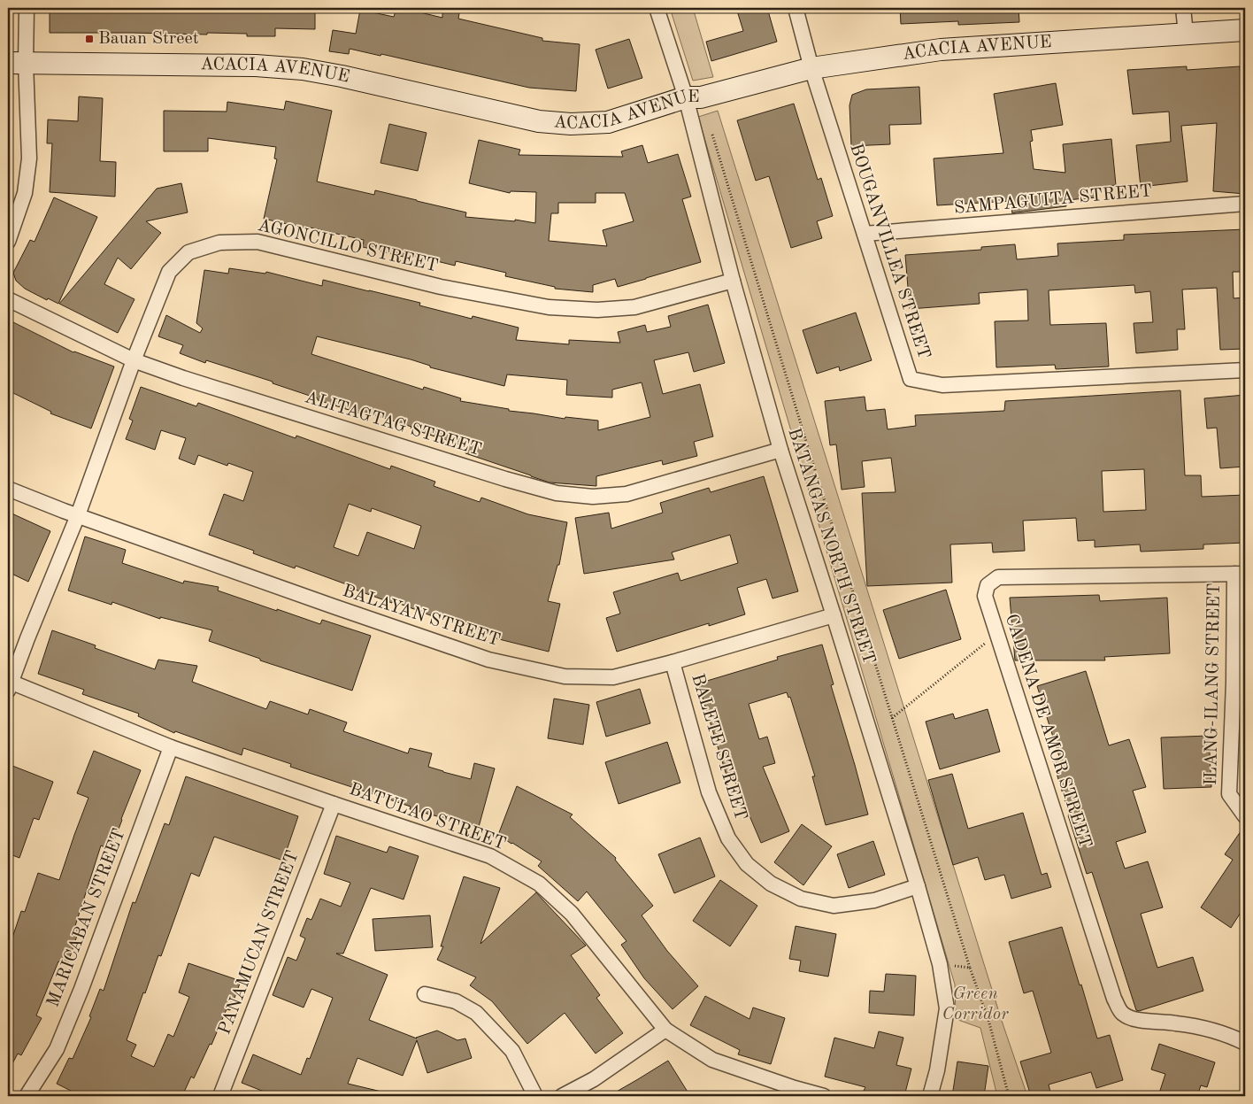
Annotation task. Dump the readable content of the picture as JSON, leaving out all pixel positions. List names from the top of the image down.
{
  "streets": {
    "street": [
      "ACACIA AVENUE",
      "SAMPAGUITA STREET",
      "AGONCILLO STREET",
      "BOUGANVILLEA STREET",
      "ALITAGTAG STREET",
      "BATANGAS NORTH STREET",
      "BALAYAN STREET",
      "ILANG-ILANG STREET",
      "CADENA DE AMOR STREET",
      "BALETE STREET",
      "BATULAO STREET",
      "MARICABAN STREET",
      "PANAMUCAN STREET"
    ]
  },
  "crossings": [
    ["ACACIA AVENUE", "BOUGANVILLEA STREET"],
    ["ACACIA AVENUE", "BATANGAS NORTH STREET"],
    ["SAMPAGUITA STREET", "BOUGANVILLEA STREET"],
    ["AGONCILLO STREET", "ALITAGTAG STREET"],
    ["AGONCILLO STREET", "BATANGAS NORTH STREET"],
    ["AGONCILLO STREET", "BALAYAN STREET"],
    ["AGONCILLO STREET", "BATULAO STREET"],
    ["ALITAGTAG STREET", "BATANGAS NORTH STREET"],
    ["BATANGAS NORTH STREET", "BALAYAN STREET"],
    ["BATANGAS NORTH STREET", "BALETE STREET"],
    ["BALAYAN STREET", "BALETE STREET"],
    ["ILANG-ILANG STREET", "CADENA DE AMOR STREET"],
    ["BATULAO STREET", "MARICABAN STREET"],
    ["BATULAO STREET", "PANAMUCAN STREET"]
  ],
  "parks": ["Green Corridor"],
  "places": {
    "transit": ["Bauan Street"]
  }
}
